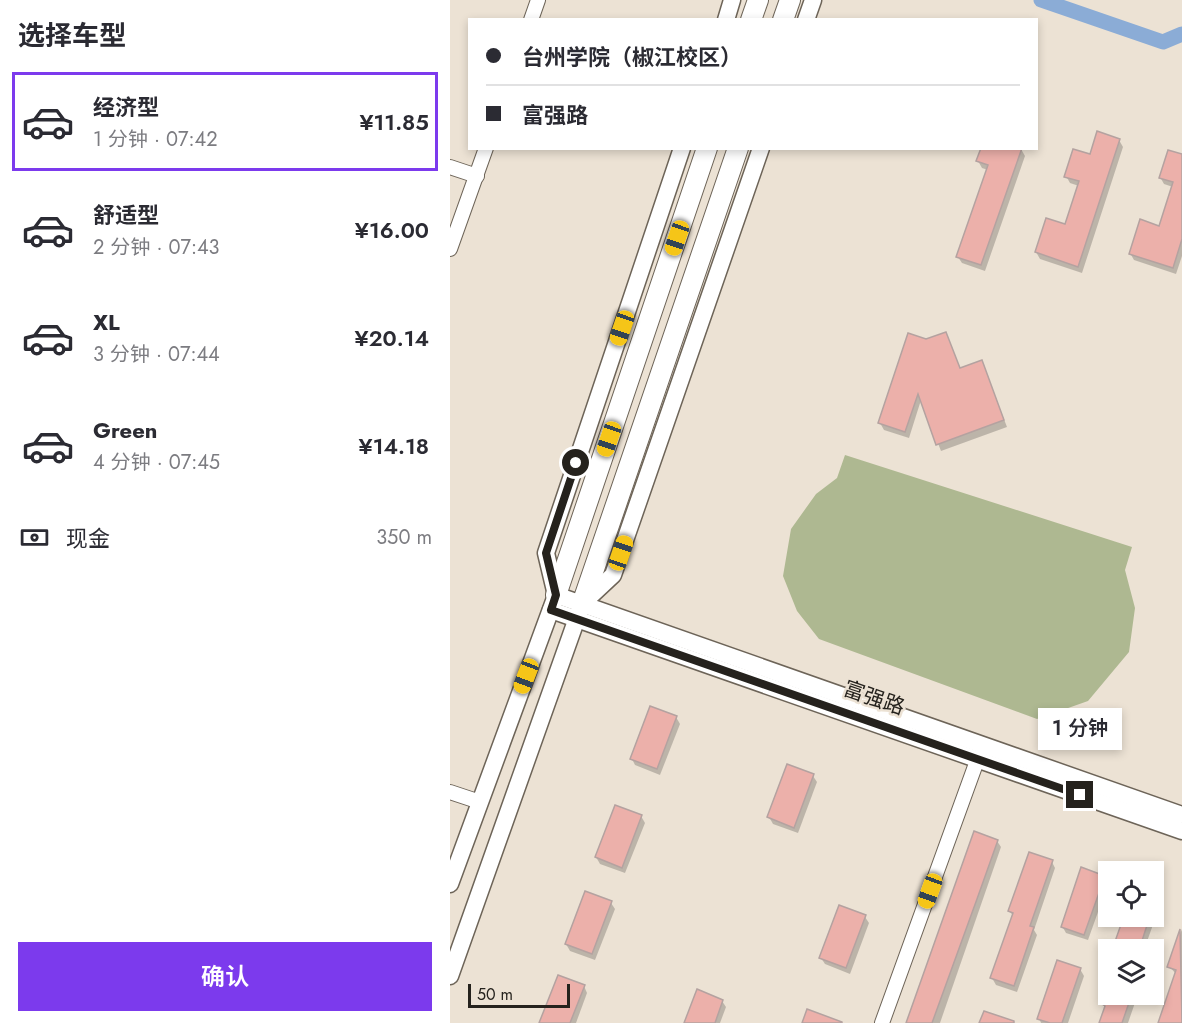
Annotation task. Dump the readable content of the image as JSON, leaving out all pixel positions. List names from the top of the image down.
{
  "streets": {
    "main road": ["富强路"]
  },
  "scale_bar": "50 m",
  "page": {
    "heading": "选择车型",
    "banner": ["台州学院（椒江校区）", "富强路"],
    "list": [
      {
        "name": "经济型",
        "note": "1 分钟 · 07:42",
        "value": "¥11.85"
      },
      {
        "name": "舒适型",
        "note": "2 分钟 · 07:43",
        "value": "¥16.00"
      },
      {
        "name": "XL",
        "note": "3 分钟 · 07:44",
        "value": "¥20.14"
      },
      {
        "name": "Green",
        "note": "4 分钟 · 07:45",
        "value": "¥14.18"
      }
    ],
    "pay": ["现金", "350 m"],
    "bubble": "1 分钟",
    "buttons": "确认",
    "scale": "50 m"
  }
}
